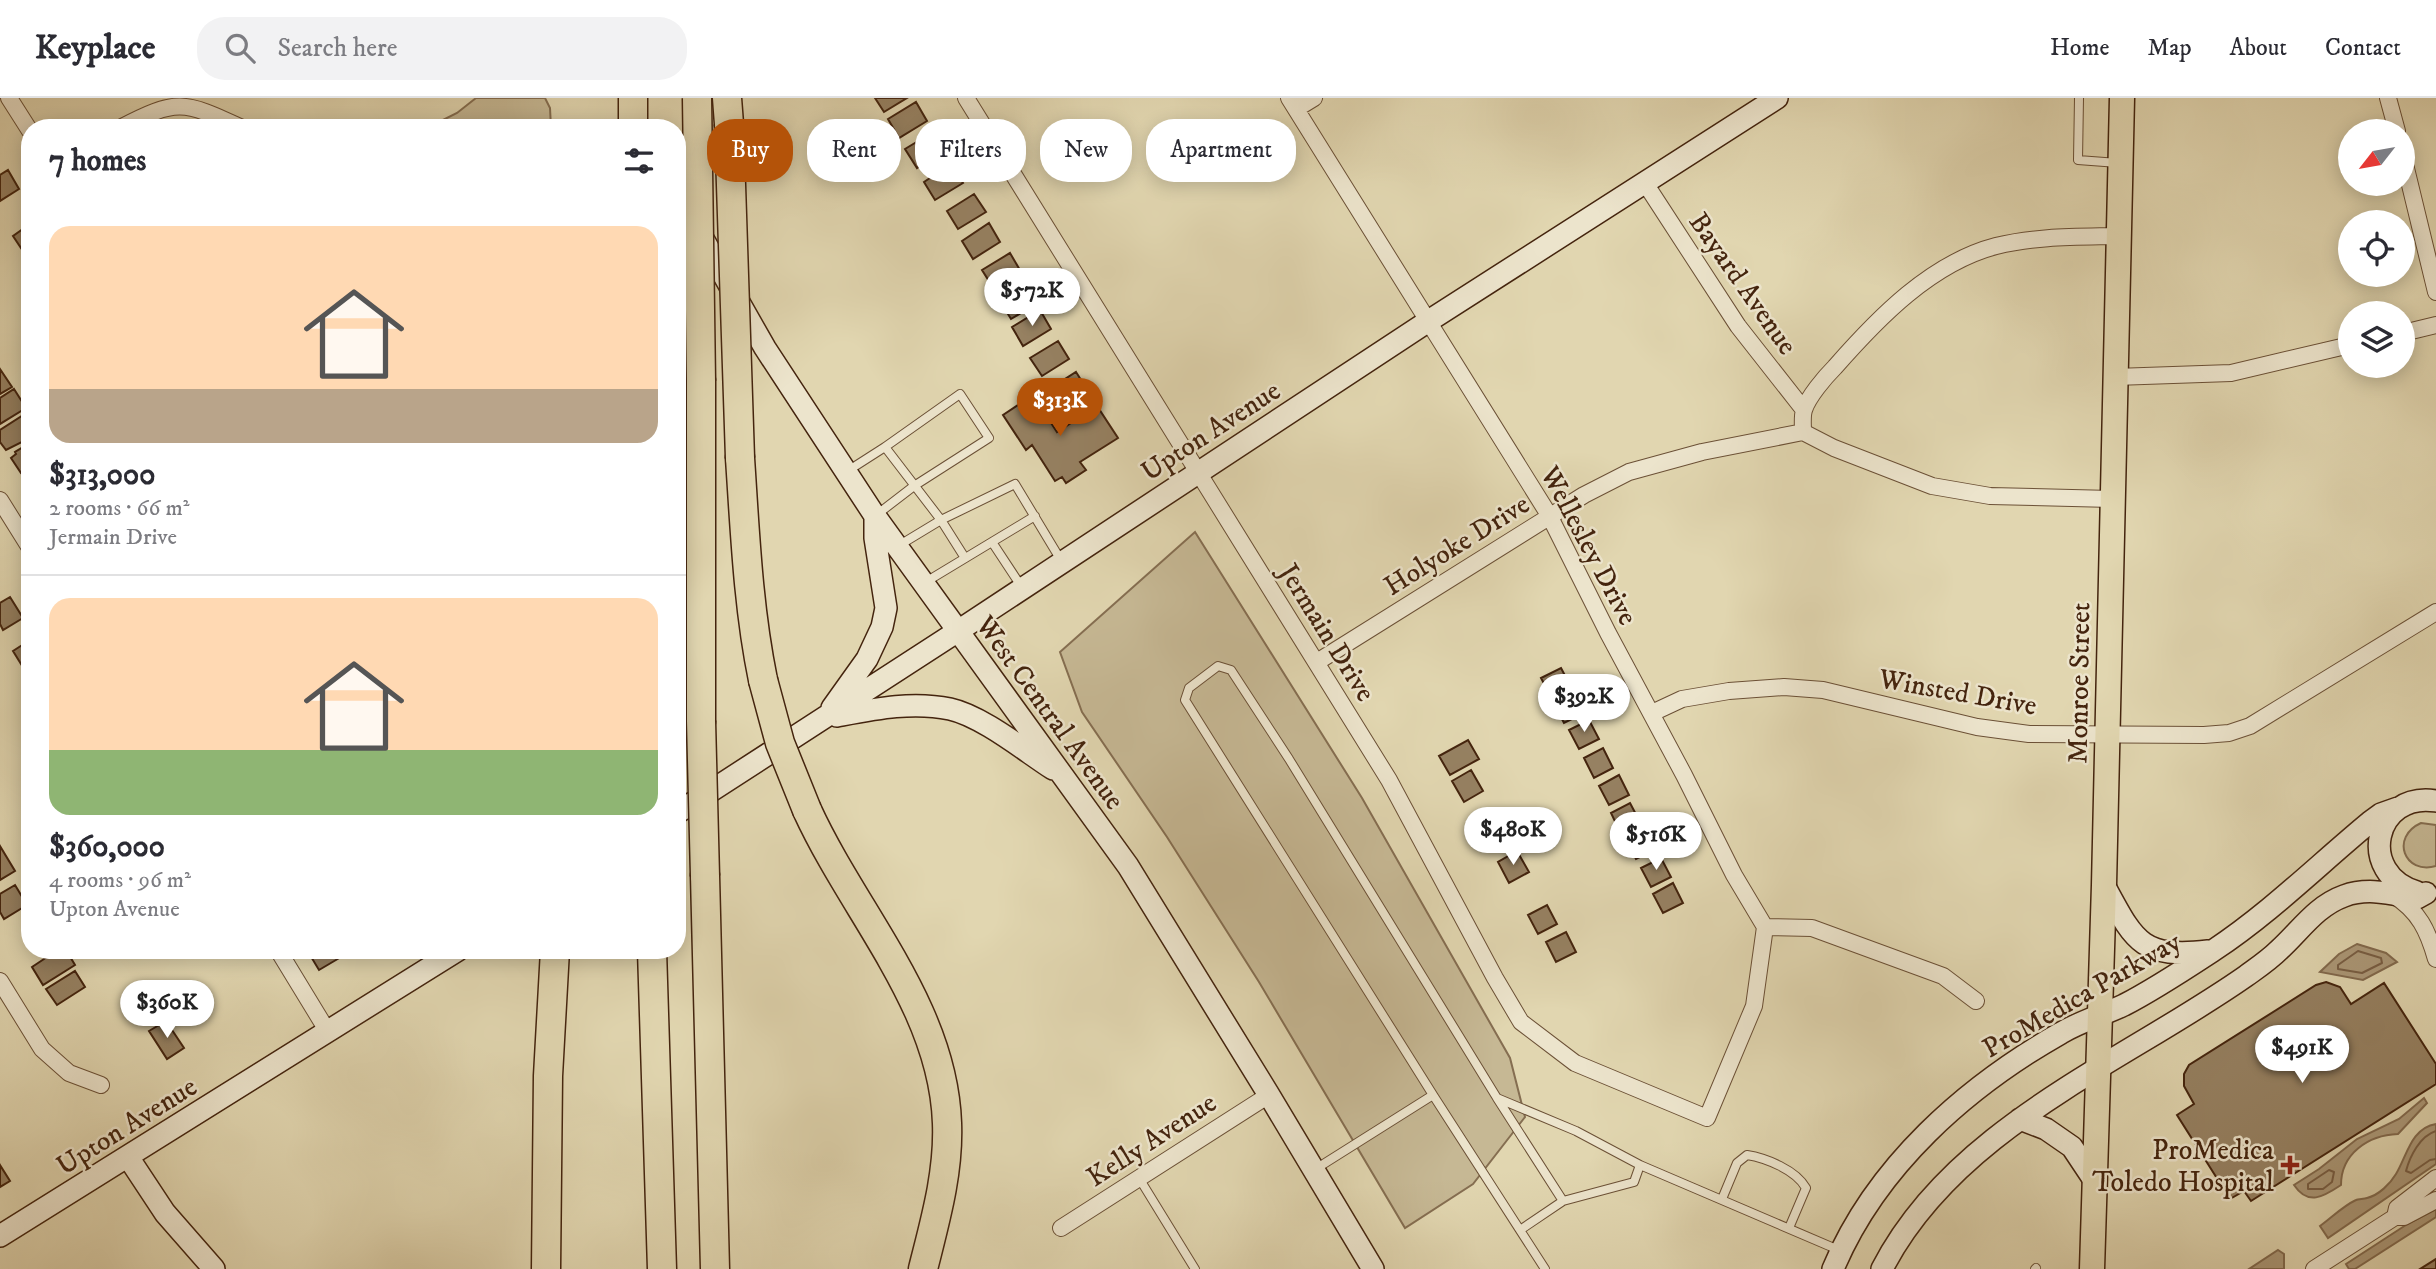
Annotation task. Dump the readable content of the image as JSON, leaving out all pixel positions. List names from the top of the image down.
{
  "streets": {
    "main road": ["Monroe Street"],
    "street": [
      "Bayard Avenue",
      "Upton Avenue",
      "Holyoke Drive",
      "Wellesley Drive",
      "Jermain Drive",
      "Winsted Drive",
      "West Central Avenue",
      "ProMedica Parkway",
      "Kelly Avenue"
    ]
  },
  "crossings": [
    ["Bayard Avenue", "Upton Avenue"],
    ["Upton Avenue", "Wellesley Drive"],
    ["Upton Avenue", "Jermain Drive"],
    ["Upton Avenue", "West Central Avenue"],
    ["Holyoke Drive", "Wellesley Drive"],
    ["Holyoke Drive", "Jermain Drive"],
    ["Wellesley Drive", "Jermain Drive"],
    ["Wellesley Drive", "Winsted Drive"],
    ["Monroe Street", "Winsted Drive"],
    ["Monroe Street", "ProMedica Parkway"],
    ["West Central Avenue", "Kelly Avenue"]
  ],
  "places": {
    "health": ["ProMedica Toledo Hospital"]
  },
  "north": "bottom left",
  "page": {
    "header": "Keyplace",
    "search": "Search here",
    "nav": [
      "Home",
      "Map",
      "About",
      "Contact"
    ],
    "chip": [
      "Buy",
      "Rent",
      "Filters",
      "New",
      "Apartment"
    ],
    "heading": "7 homes",
    "list": [
      {
        "name": "$313,000",
        "note": "2 rooms · 66 m² · Jermain Drive"
      },
      {
        "name": "$360,000",
        "note": "4 rooms · 96 m² · Upton Avenue"
      }
    ],
    "price": [
      "$572K",
      "$313K",
      "$392K",
      "$480K",
      "$516K",
      "$360K",
      "$491K"
    ]
  }
}
